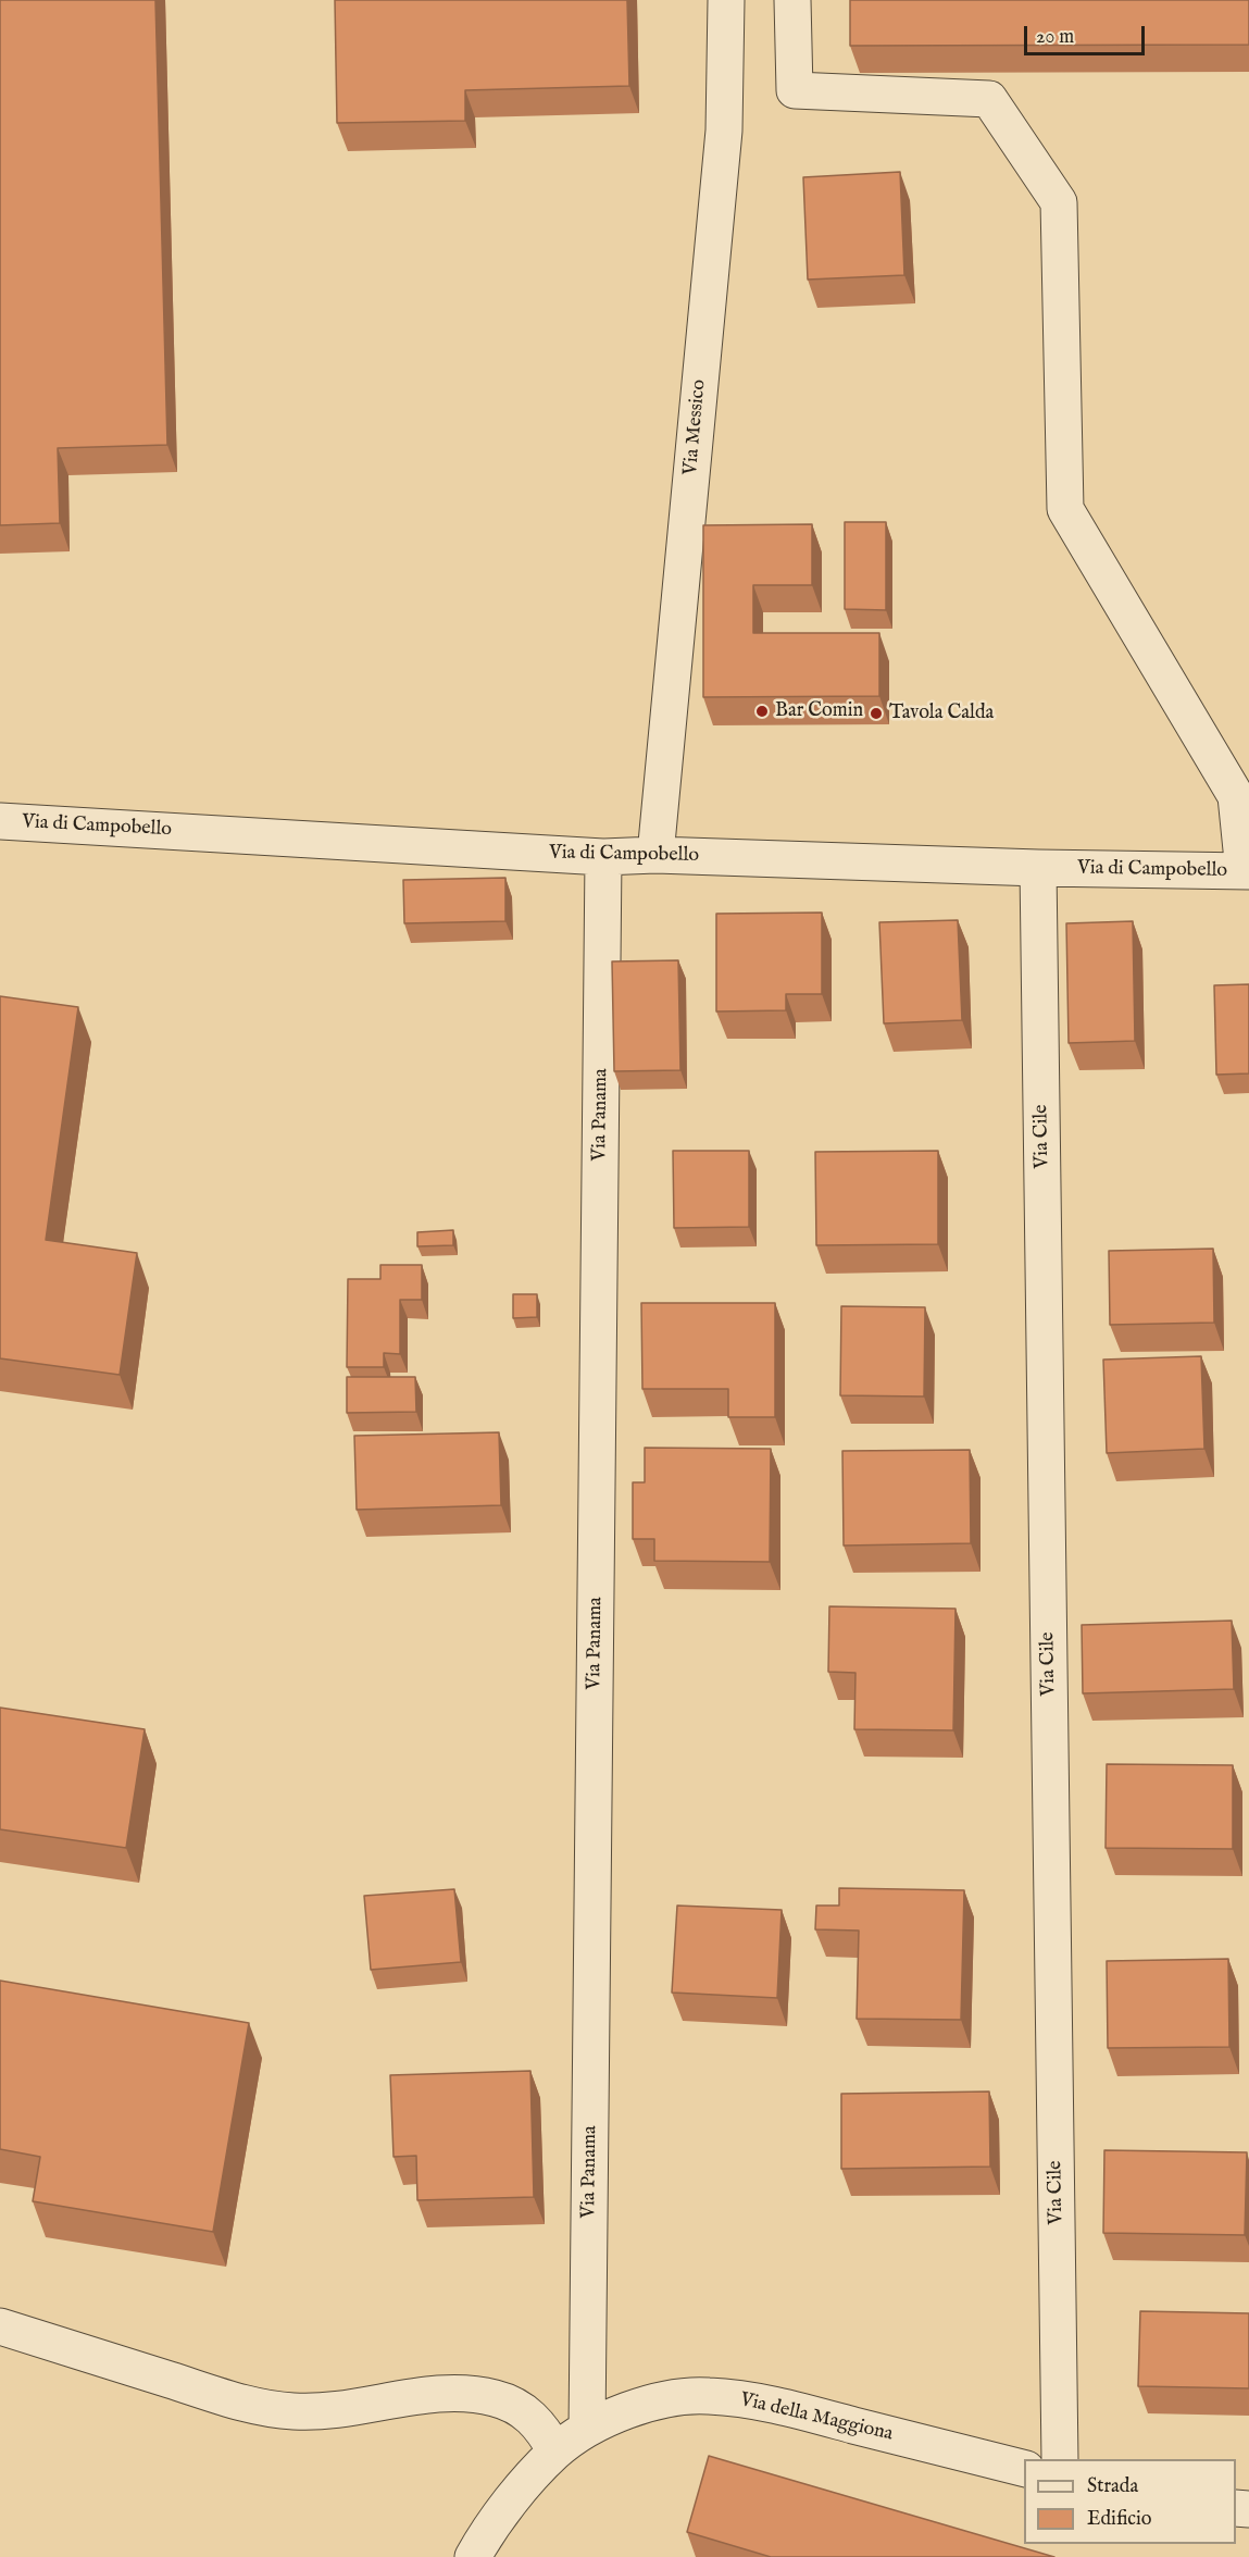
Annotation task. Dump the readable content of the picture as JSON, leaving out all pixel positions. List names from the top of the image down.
{
  "streets": {
    "street": [
      "Via Messico",
      "Via di Campobello",
      "Via Panama",
      "Via Cile",
      "Via della Maggiona"
    ]
  },
  "crossings": [
    ["Via Messico", "Via di Campobello"],
    ["Via di Campobello", "Via Panama"],
    ["Via di Campobello", "Via Cile"],
    ["Via Panama", "Via della Maggiona"]
  ],
  "places": ["Bar Comin", "Tavola Calda"],
  "legend": ["Strada", "Edificio"],
  "scale_bar": "20 m"
}
